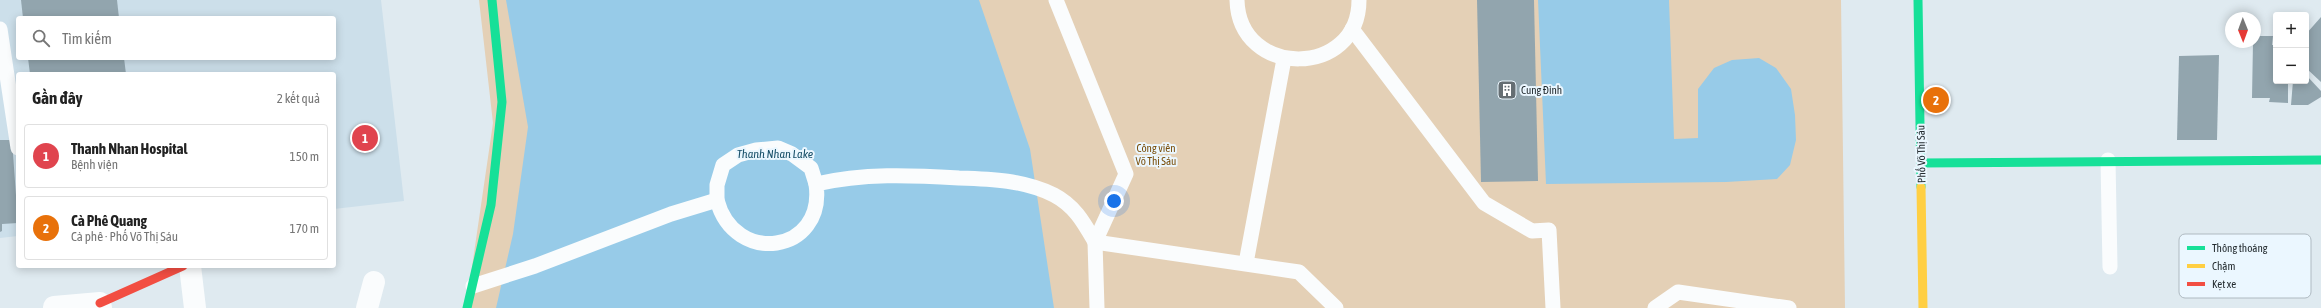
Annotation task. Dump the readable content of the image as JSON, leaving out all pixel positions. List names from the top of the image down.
{
  "streets": {
    "street": ["Phố Võ Thị Sáu"]
  },
  "water": ["Thanh Nhan Lake"],
  "parks": ["Công viên Võ Thị Sáu"],
  "places": {
    "building": ["Cung Đình"]
  },
  "legend": ["Thông thoáng", "Chậm", "Kẹt xe"],
  "north": "bottom",
  "page": {
    "map_buttons": ["+", "−"],
    "search": "Tìm kiếm",
    "heading": ["Gần đây", "2 kết quả"],
    "pins": ["2", "1"],
    "list": [
      {
        "mark": "1",
        "name": "Thanh Nhan Hospital",
        "note": "Bệnh viện",
        "value": "150 m"
      },
      {
        "mark": "2",
        "name": "Cà Phê Quang",
        "note": "Cà phê · Phố Võ Thị Sáu",
        "value": "170 m"
      }
    ]
  }
}
